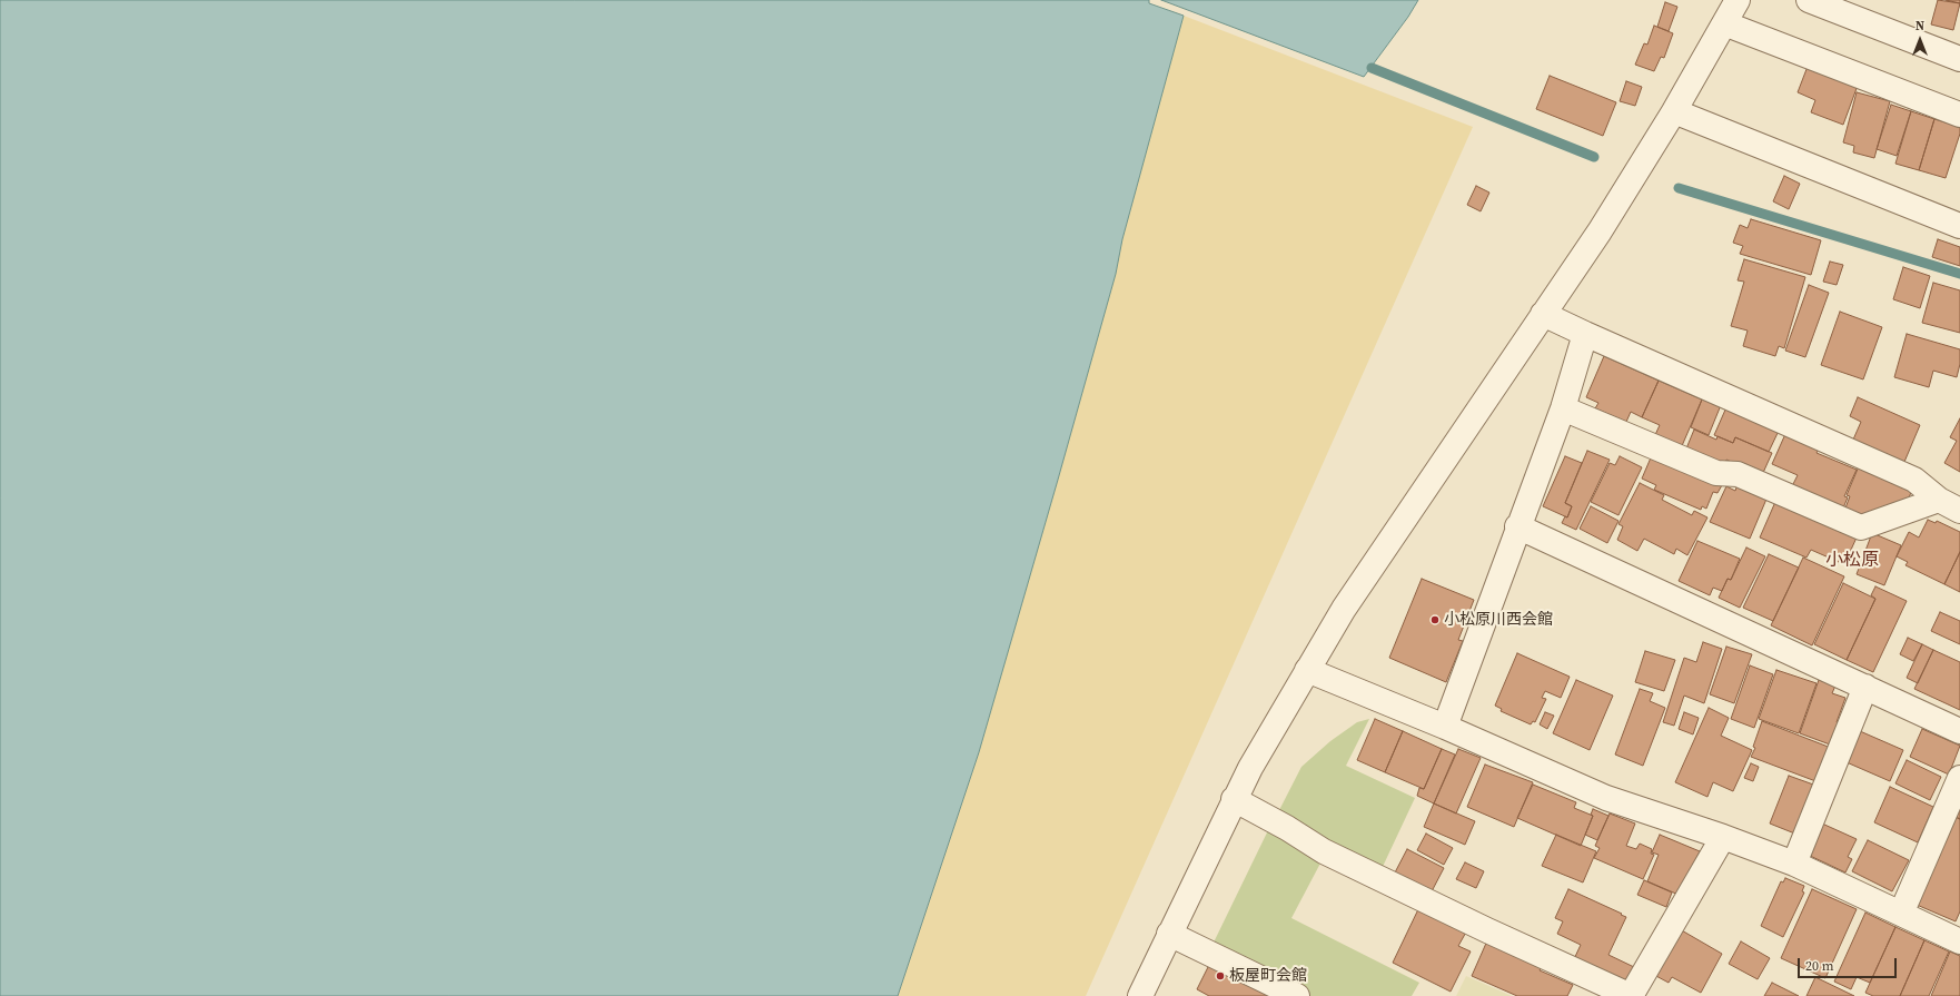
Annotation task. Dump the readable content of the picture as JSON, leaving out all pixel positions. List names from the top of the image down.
{
  "districts": ["小松原"],
  "places": ["小松原川西会館", "板屋町会館"],
  "scale_bar": "20 m",
  "north": "top"
}
